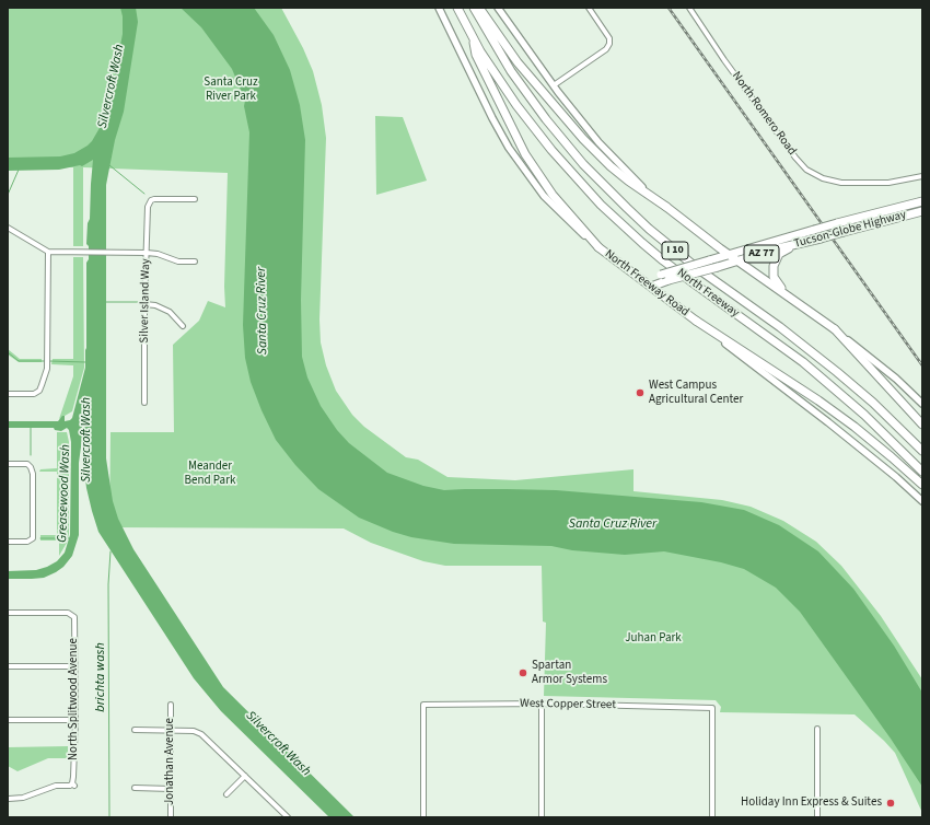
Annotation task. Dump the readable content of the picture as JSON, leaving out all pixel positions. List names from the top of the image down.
{
  "streets": {
    "highway": [
      "Tucson-Globe Highway",
      "I 10",
      "AZ 77",
      "North Freeway Road",
      "North Freeway"
    ],
    "street": [
      "North Romero Road",
      "Silver Island Way",
      "North Splitwood Avenue",
      "West Copper Street",
      "Jonathan Avenue"
    ]
  },
  "crossings": [
    ["Tucson-Globe Highway", "North Freeway Road"]
  ],
  "water": [
    "Silvercroft Wash",
    "Santa Cruz River",
    "Greasewood Wash",
    "brichta wash"
  ],
  "parks": ["Santa Cruz River Park", "Meander Bend Park", "Juhan Park"],
  "places": ["West Campus Agricultural Center", "Spartan Armor Systems", "Holiday Inn Express & Suites"]
}
